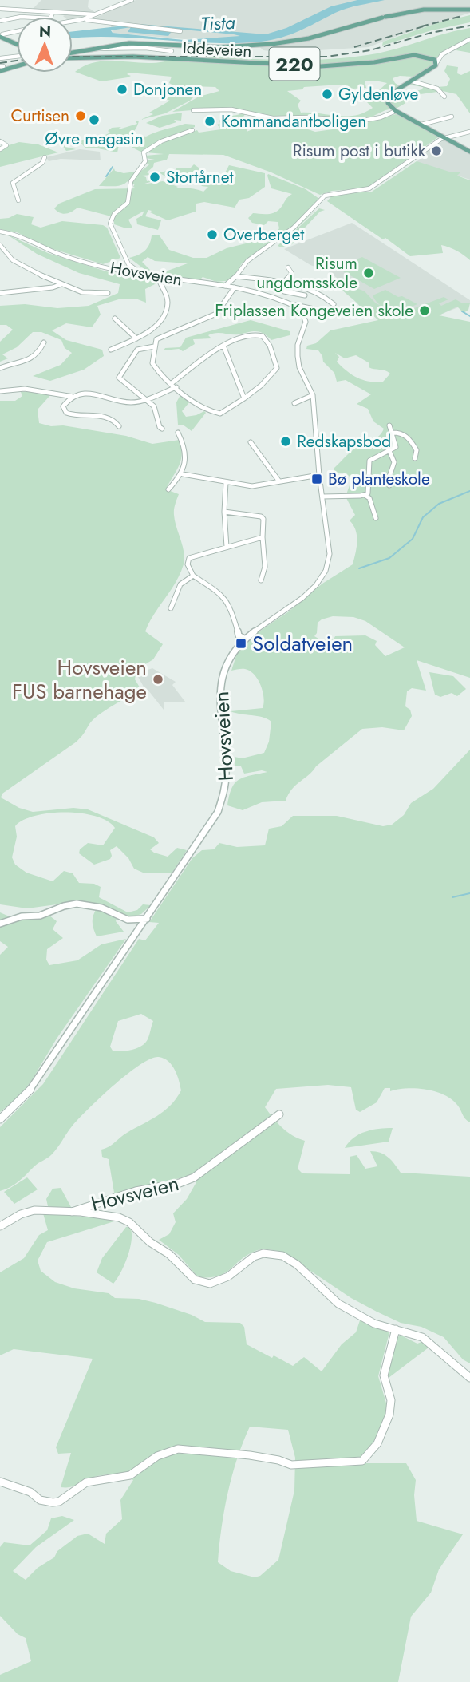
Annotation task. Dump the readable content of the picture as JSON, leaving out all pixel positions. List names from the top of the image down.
{
  "streets": {
    "main road": ["Iddeveien", "220"],
    "street": ["Hovsveien"]
  },
  "water": ["Tista"],
  "places": {
    "other": [
      "Donjonen",
      "Gyldenløve",
      "Curtisen",
      "Øvre magasin",
      "Kommandantboligen",
      "Risum post i butikk",
      "Stortårnet",
      "Overberget",
      "Risum ungdomsskole",
      "Friplassen Kongeveien skole",
      "Redskapsbod",
      "Hovsveien FUS barnehage"
    ],
    "transit": ["Bø planteskole", "Soldatveien"]
  },
  "north": "top"
}
